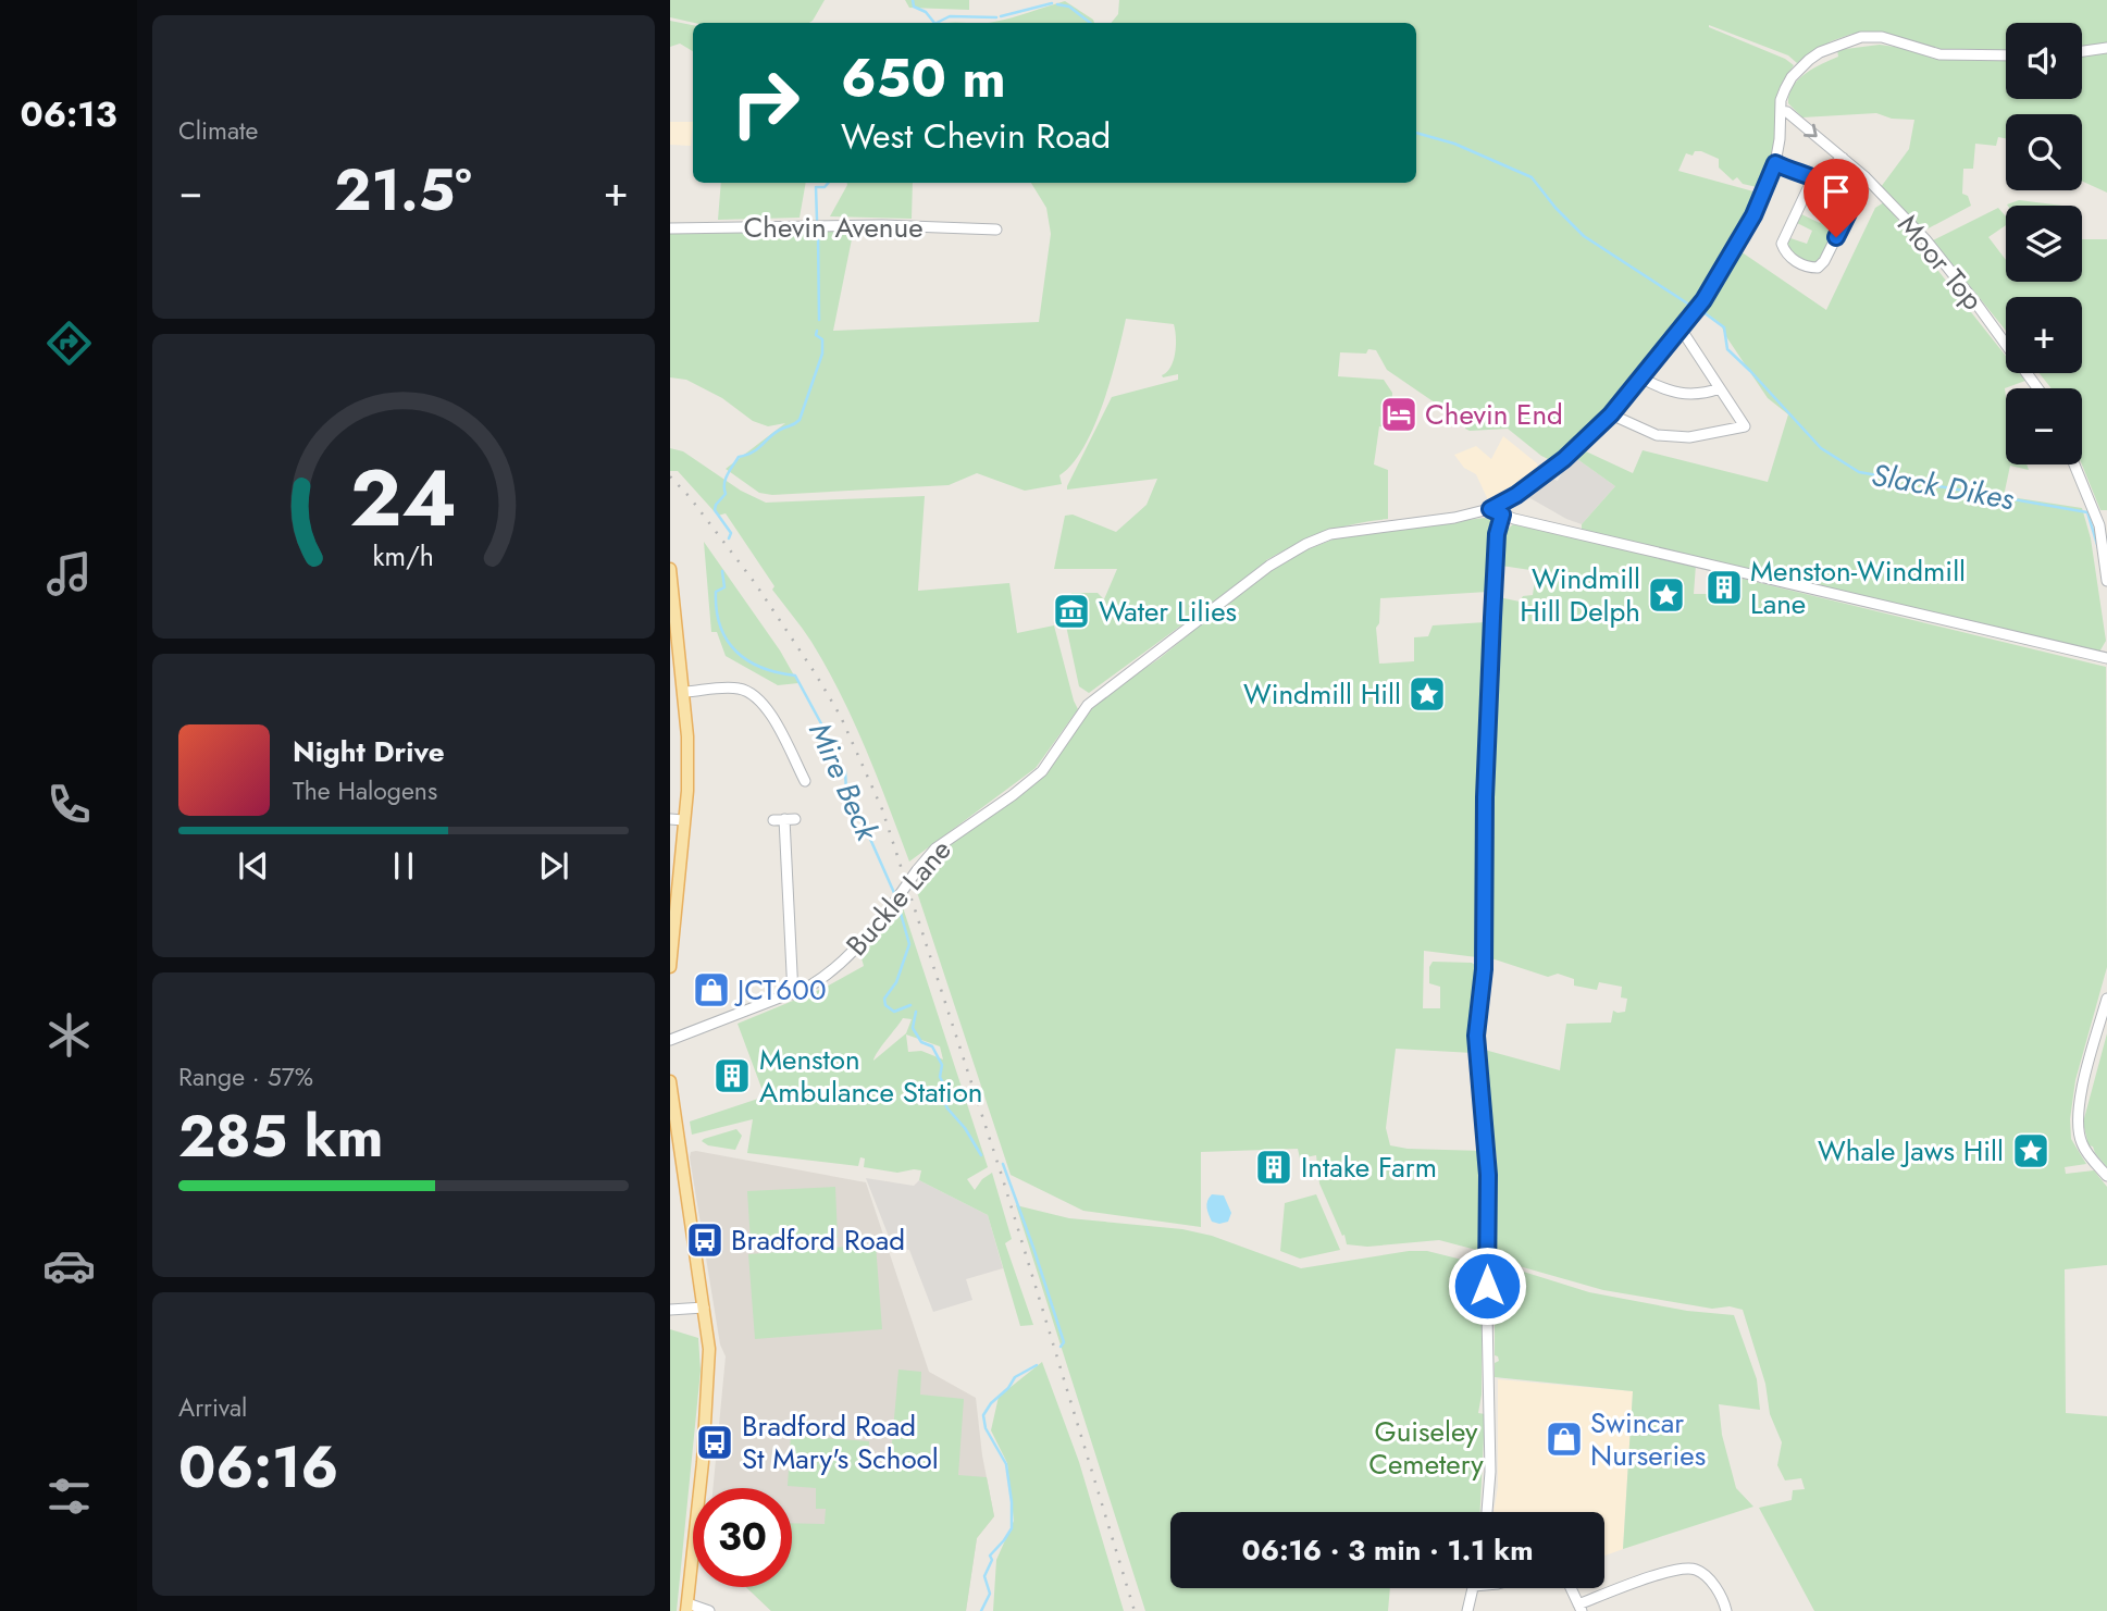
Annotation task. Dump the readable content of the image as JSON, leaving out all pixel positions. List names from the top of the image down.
{
  "streets": {
    "street": ["Chevin Avenue", "Moor Top", "Buckle Lane"]
  },
  "crossings": [
    ["Moor Top", "Buckle Lane"]
  ],
  "water": ["Slack Dikes", "Mire Beck"],
  "parks": ["Guiseley Cemetery"],
  "places": {
    "hotel": ["Chevin End"],
    "building": ["Menston-Windmill Lane", "Menston Ambulance Station", "Intake Farm"],
    "place": ["Windmill Hill Delph", "Windmill Hill", "Whale Jaws Hill"],
    "museum": ["Water Lilies"],
    "shop": ["JCT600", "Swincar Nurseries"],
    "bus stop": ["Bradford Road", "Bradford Road St Mary's School"]
  },
  "page": {
    "tabs": "06:13",
    "tile": [
      "Climate",
      ["Range · 57%", "285 km"],
      ["Arrival", "06:16"]
    ],
    "map_buttons": ["+", "−"],
    "turn": ["650 m", "West Chevin Road"],
    "heat": ["−", "21.5°", "+"],
    "song": ["Night Drive", "The Halogens"],
    "limit": "30",
    "trip": "06:16 · 3 min · 1.1 km",
    "gauge": ["24", "km/h"]
  }
}
